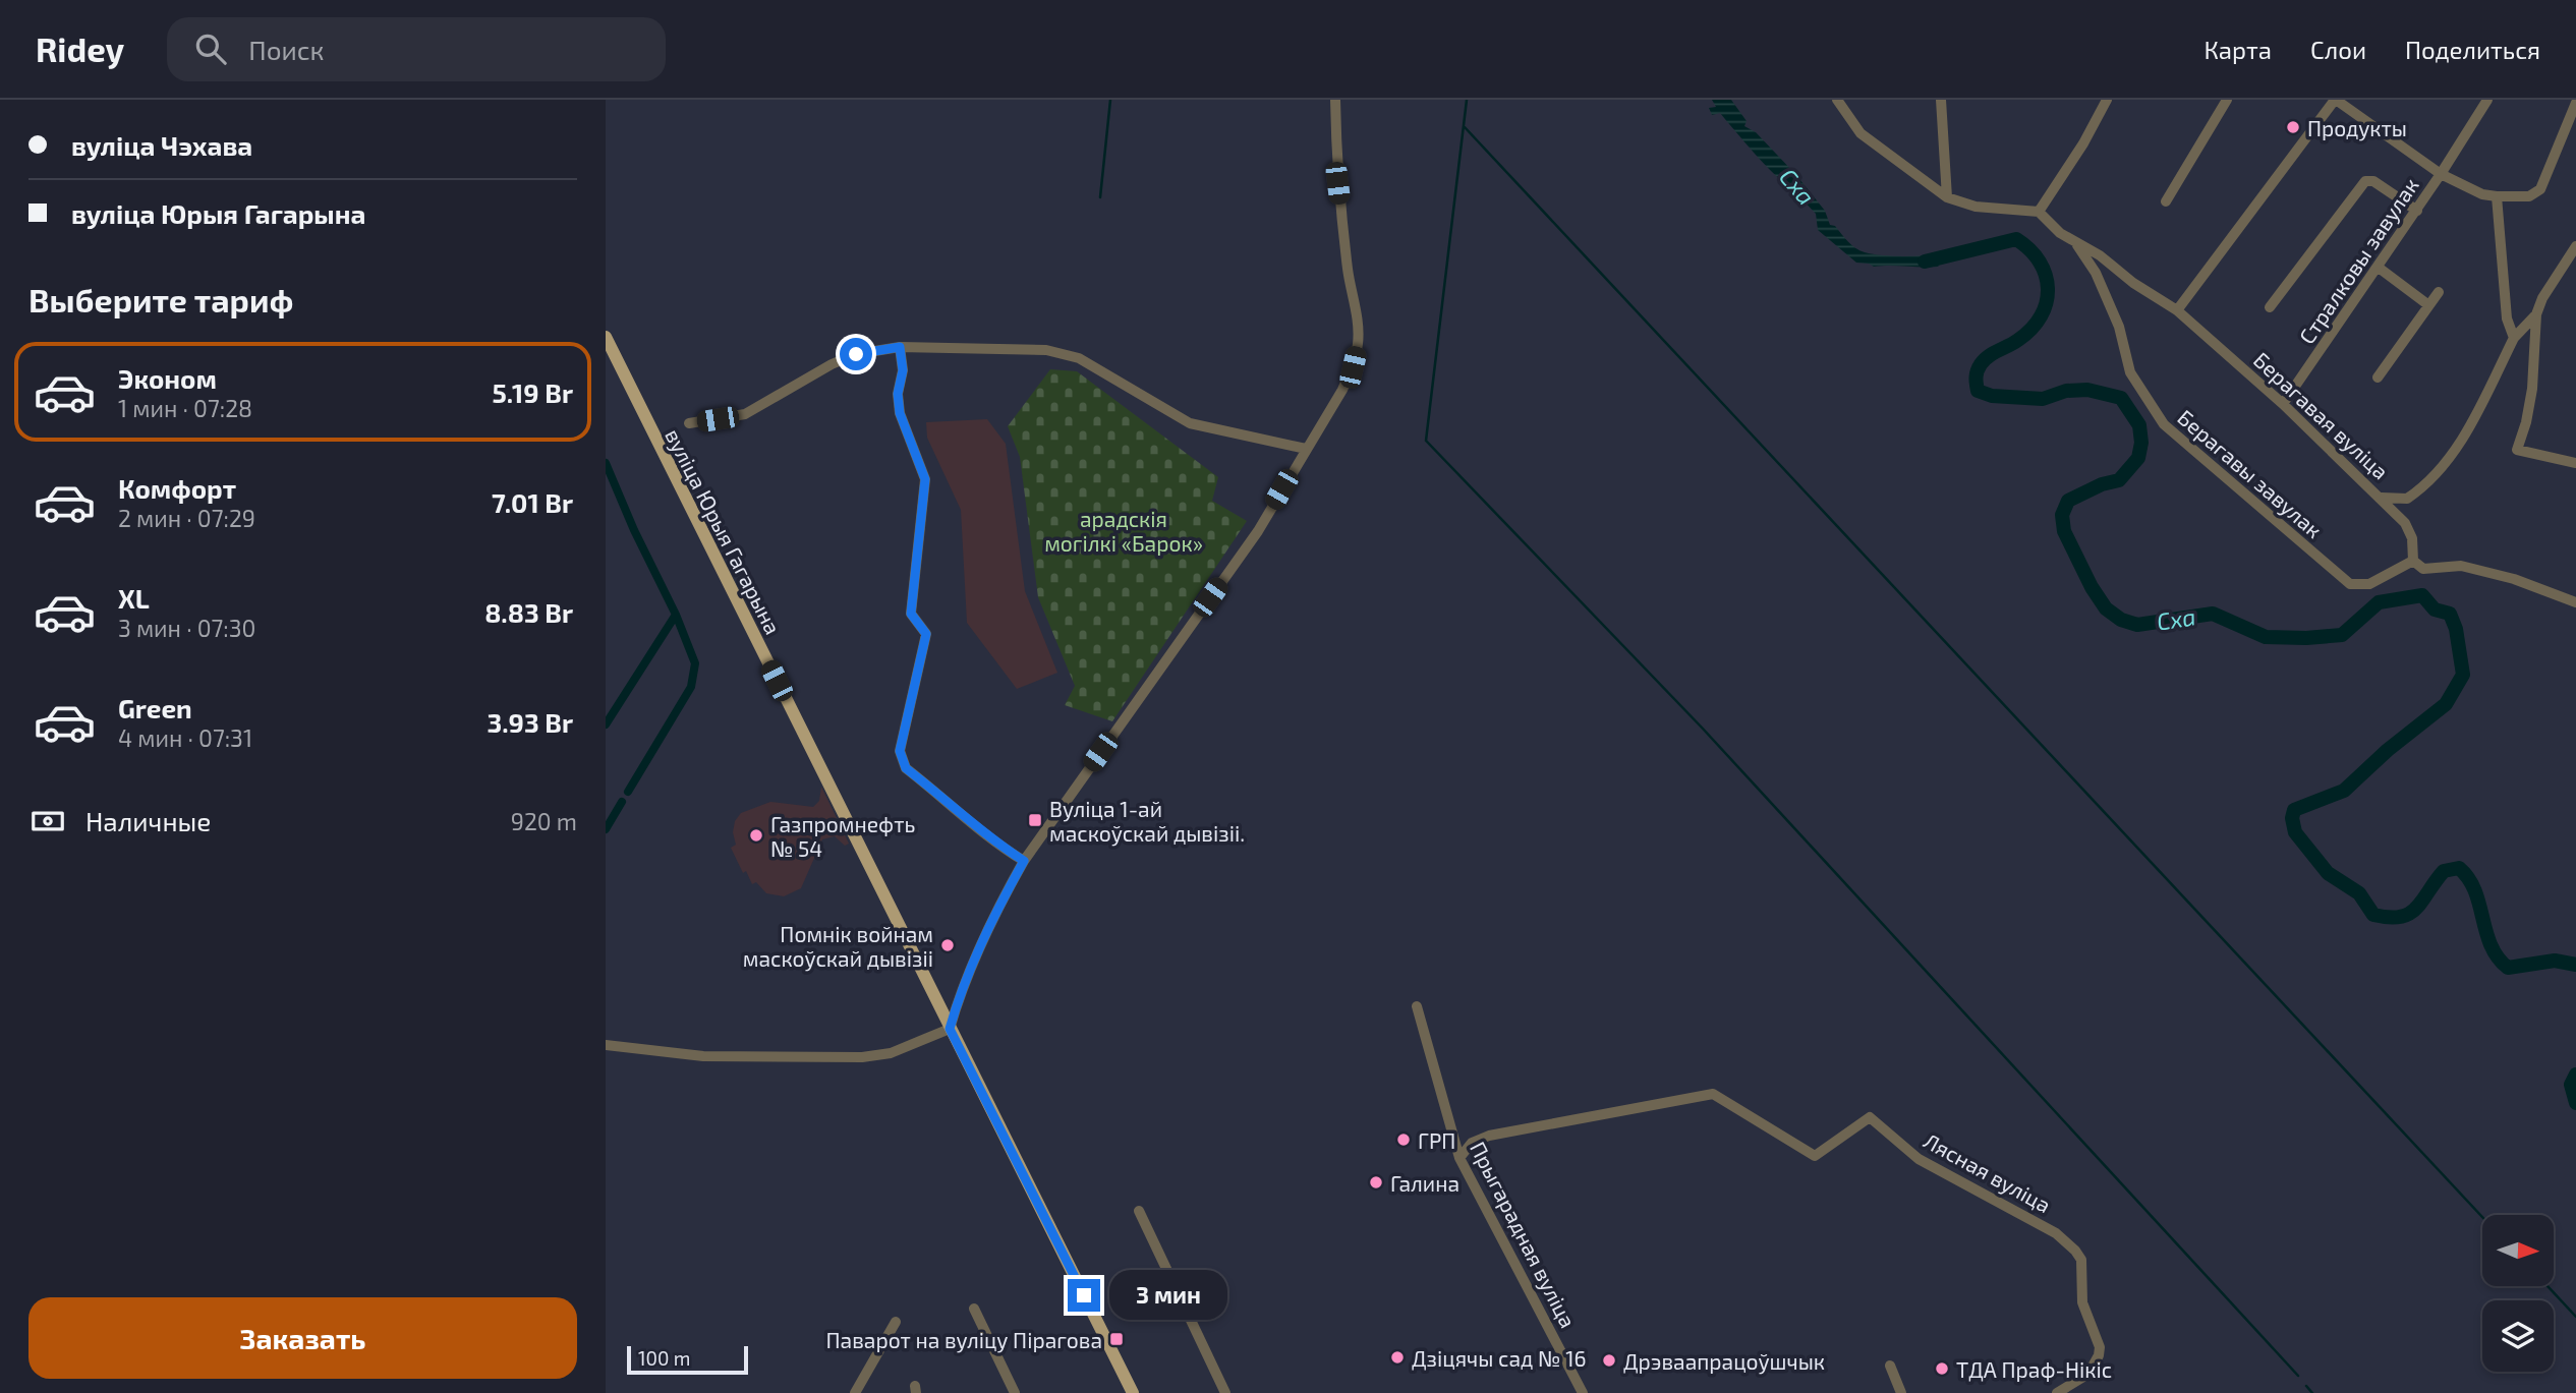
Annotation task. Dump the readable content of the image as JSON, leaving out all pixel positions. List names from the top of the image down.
{
  "streets": {
    "main road": ["вуліца Юрыя Гагарына"],
    "street": [
      "Стралковы завулак",
      "Берагавая вуліца",
      "Берагавы завулак",
      "Лясная вуліца",
      "Прыгарадная вуліца"
    ]
  },
  "crossings": [
    ["Стралковы завулак", "Берагавая вуліца"],
    ["Берагавая вуліца", "Берагавы завулак"],
    ["Лясная вуліца", "Прыгарадная вуліца"]
  ],
  "water": ["Сха"],
  "parks": ["арадскія могілкі «Барок»"],
  "places": {
    "other": [
      "Продукты",
      "Газпромнефть № 54",
      "Помнік войнам маскоўскай дывізіі",
      "ГРП",
      "Галина",
      "Дзіцячы сад № 16",
      "Дрэваапрацоўшчык",
      "ТДА Праф-Нікіс"
    ],
    "transit": ["Вуліца 1-ай маскоўскай дывізіі.", "Паварот на вуліцу Пірагова"]
  },
  "scale_bar": "100 m",
  "north": "right",
  "page": {
    "header": "Ridey",
    "search": "Поиск",
    "nav": ["Карта", "Слои", "Поделиться"],
    "banner": ["вуліца Чэхава", "вуліца Юрыя Гагарына"],
    "heading": "Выберите тариф",
    "list": [
      {
        "name": "Эконом",
        "note": "1 мин · 07:28",
        "value": "5.19 Br"
      },
      {
        "name": "Комфорт",
        "note": "2 мин · 07:29",
        "value": "7.01 Br"
      },
      {
        "name": "XL",
        "note": "3 мин · 07:30",
        "value": "8.83 Br"
      },
      {
        "name": "Green",
        "note": "4 мин · 07:31",
        "value": "3.93 Br"
      }
    ],
    "pay": ["Наличные", "920 m"],
    "bubble": "3 мин",
    "buttons": "Заказать",
    "scale": "100 m"
  }
}
